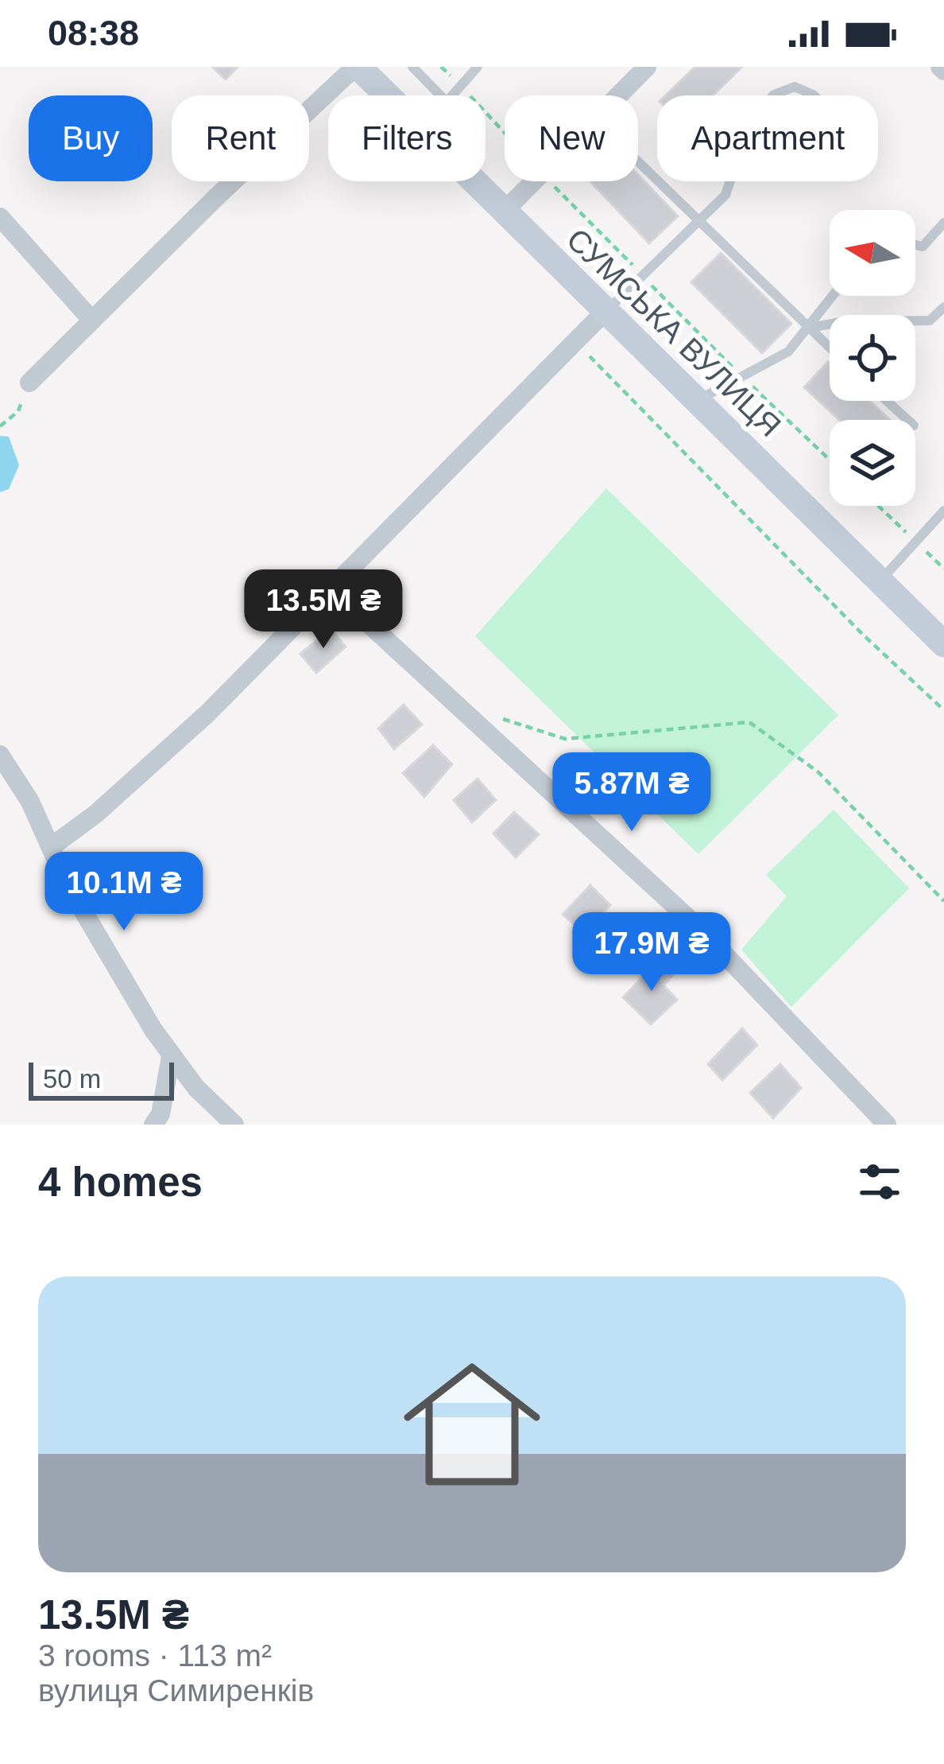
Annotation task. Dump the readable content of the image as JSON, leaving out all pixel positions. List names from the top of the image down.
{
  "streets": {
    "main road": ["СУМСЬКА ВУЛИЦЯ"]
  },
  "scale_bar": "50 m",
  "north": "left",
  "page": {
    "status": "08:38",
    "chip": [
      "Buy",
      "Rent",
      "Filters",
      "New",
      "Apartment"
    ],
    "price": [
      "13.5M ₴",
      "5.87M ₴",
      "10.1M ₴",
      "17.9M ₴"
    ],
    "scale": "50 m",
    "heading": "4 homes",
    "list": [
      {
        "name": "13.5M ₴",
        "note": "3 rooms · 113 m² · вулиця Симиренків"
      }
    ]
  }
}
